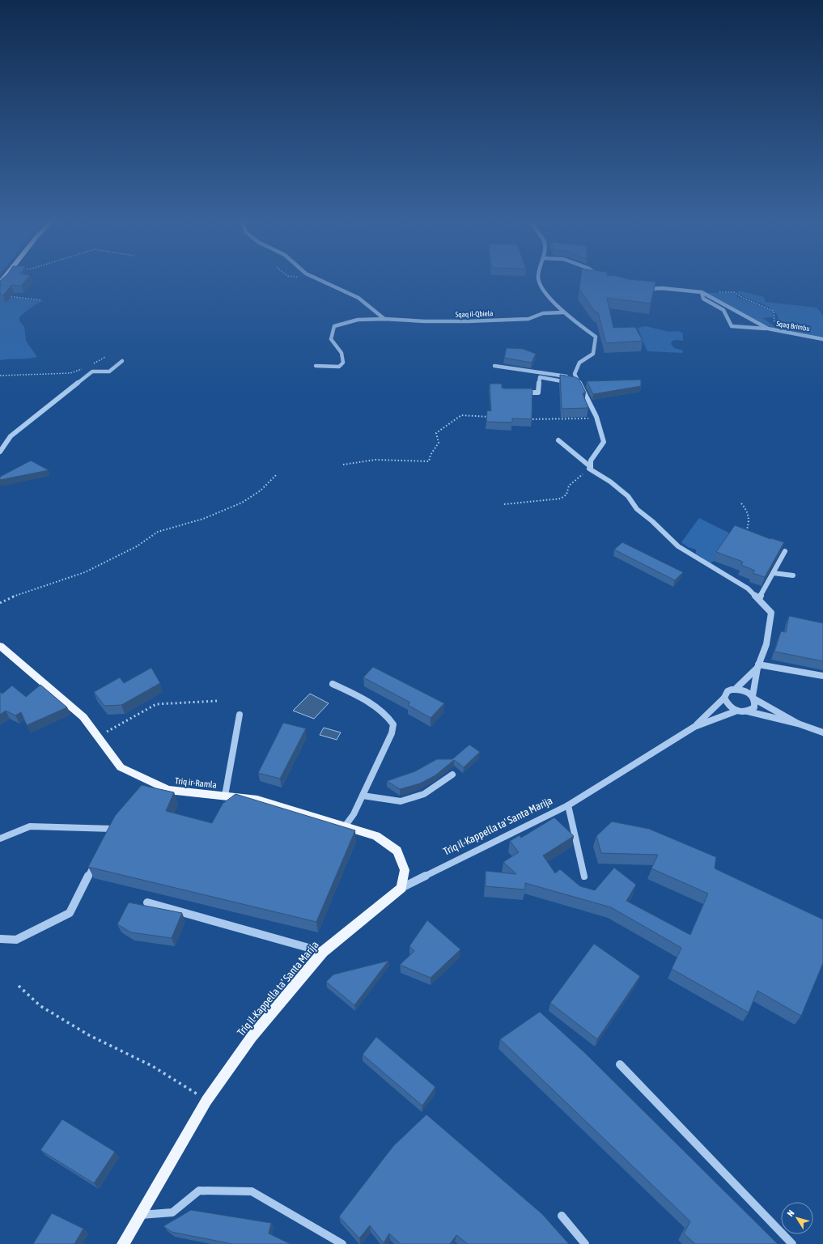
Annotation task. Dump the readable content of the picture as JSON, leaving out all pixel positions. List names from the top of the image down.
{
  "streets": {
    "main road": ["Triq ir-Ramla", "Triq il-Kappella ta' Santa Marija"],
    "street": ["Sqaq il-Qbiela", "Sqaq Brimbu"]
  },
  "crossings": [
    ["Triq ir-Ramla", "Triq il-Kappella ta' Santa Marija"]
  ],
  "north": "top left"
}
